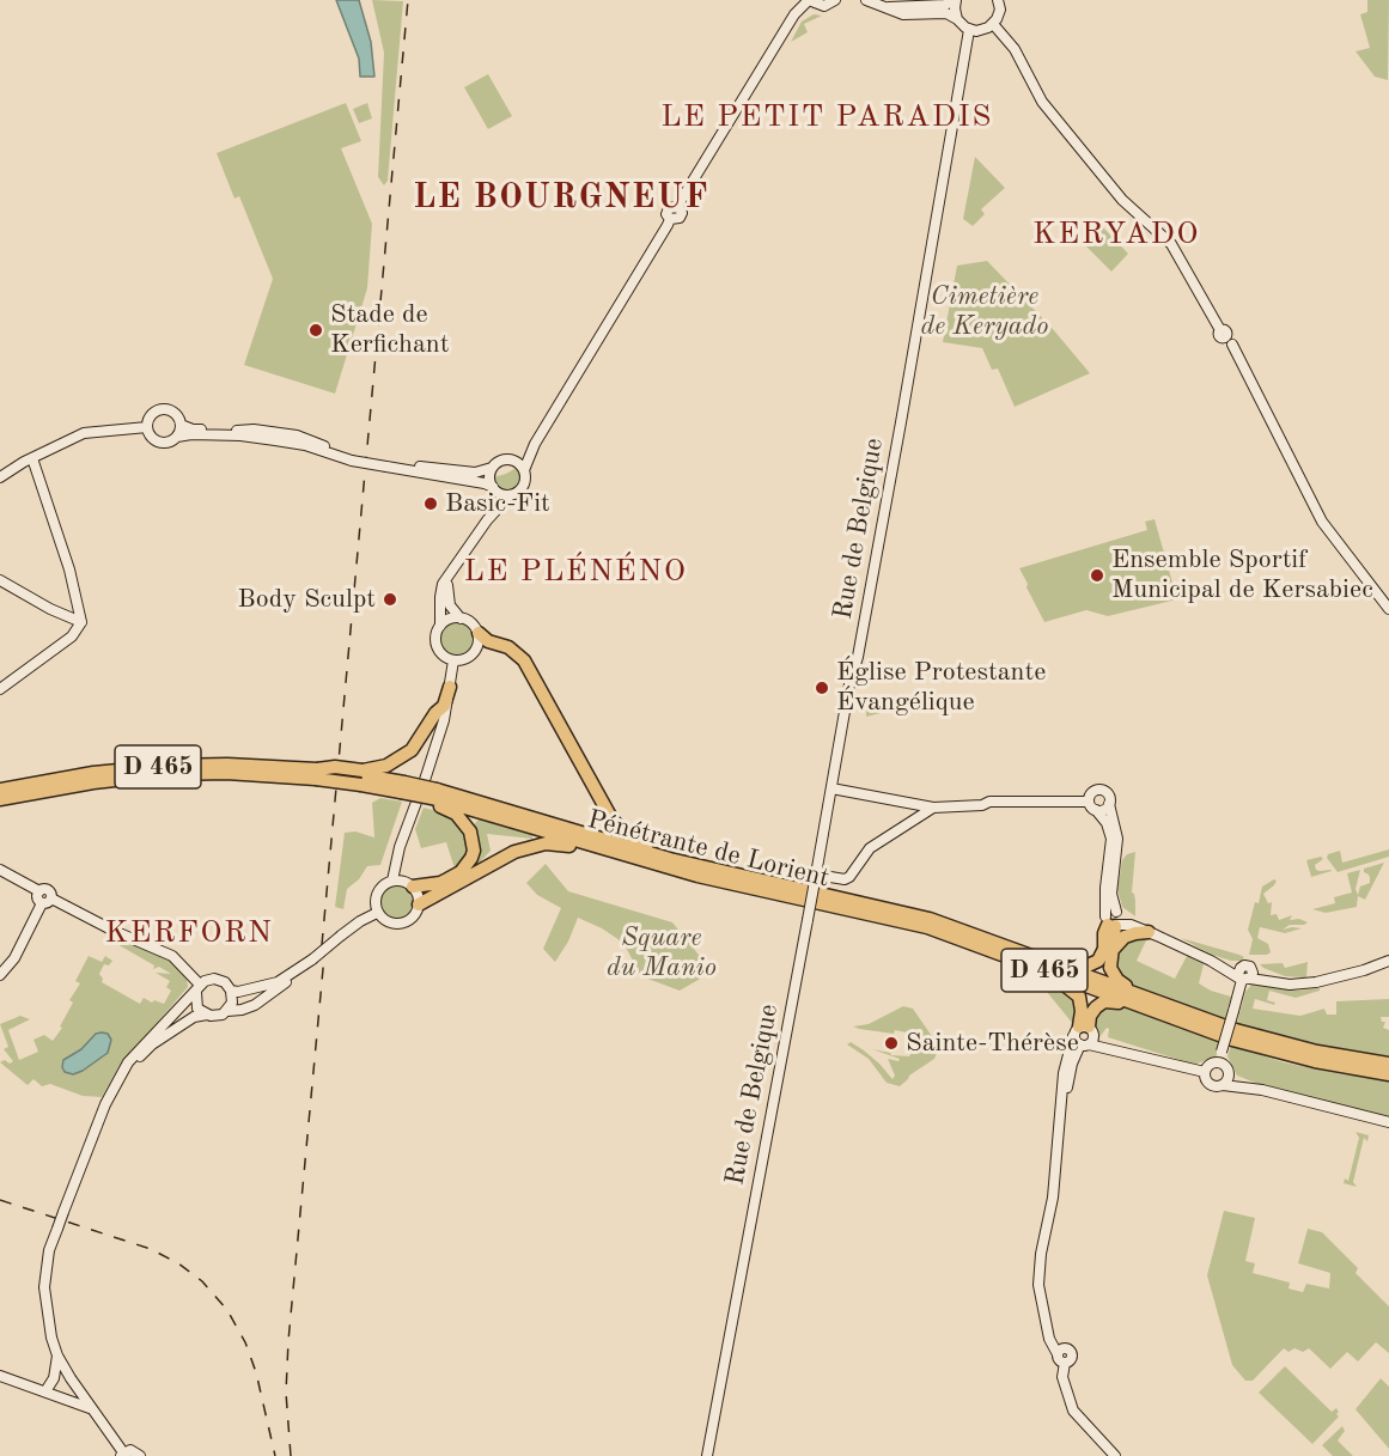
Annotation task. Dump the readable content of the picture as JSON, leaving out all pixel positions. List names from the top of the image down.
{
  "streets": {
    "highway": ["D 465", "Pénétrante de Lorient"],
    "main road": ["Rue de Belgique"]
  },
  "districts": [
    "LE PETIT PARADIS",
    "LE BOURGNEUF",
    "KERYADO",
    "LE PLÉNÉNO",
    "KERFORN"
  ],
  "parks": ["Cimetière de Keryado", "Square du Manio"],
  "places": [
    "Stade de Kerfichant",
    "Basic-Fit",
    "Ensemble Sportif Municipal de Kersabiec",
    "Body Sculpt",
    "Église Protestante Évangélique",
    "Sainte-Thérèse"
  ]
}
